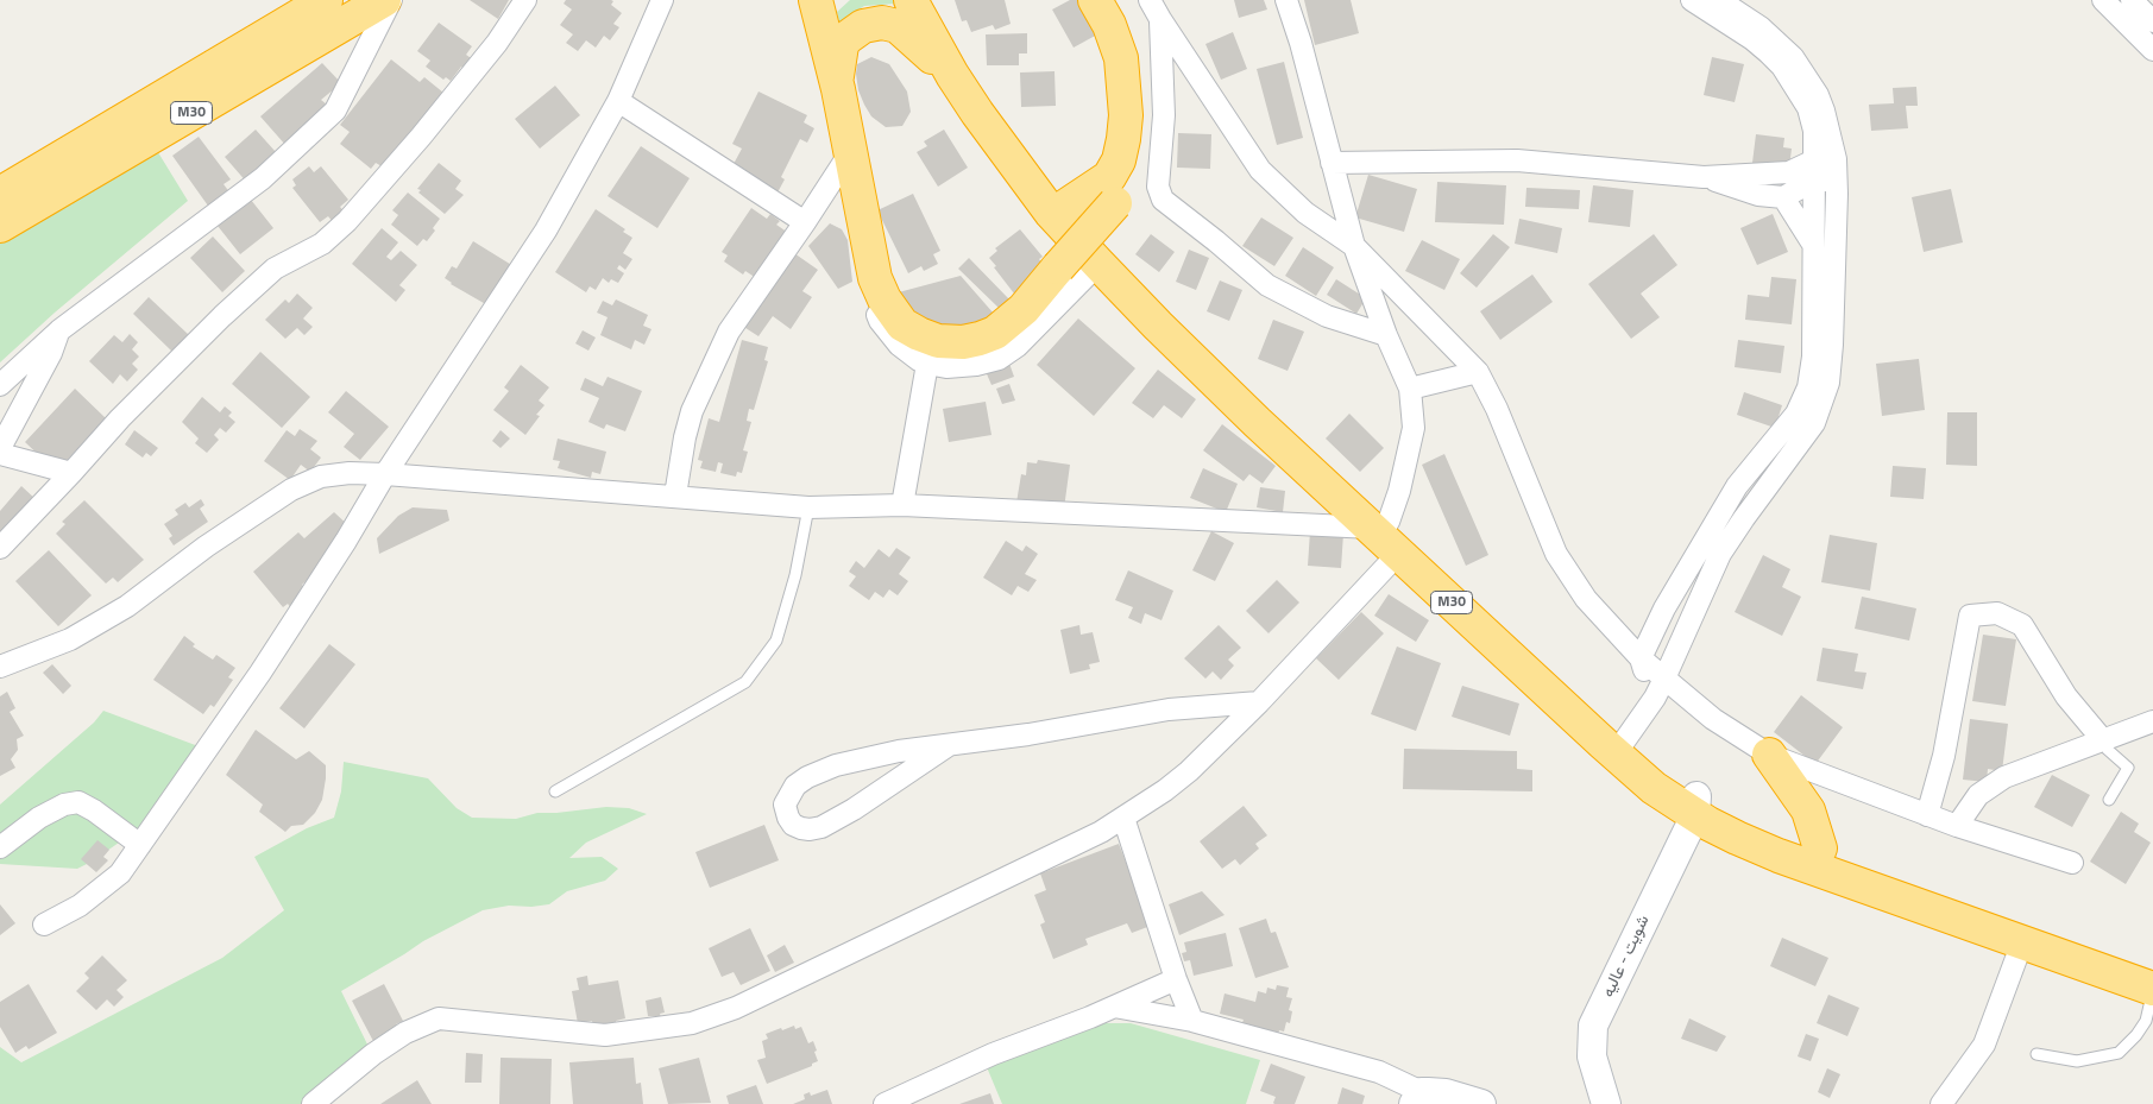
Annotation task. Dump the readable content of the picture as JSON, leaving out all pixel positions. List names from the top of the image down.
{
  "streets": {
    "highway": ["M30"],
    "street": ["شويت - عاليه"]
  },
  "crossings": [
    ["M30", "شويت - عاليه"]
  ]
}
